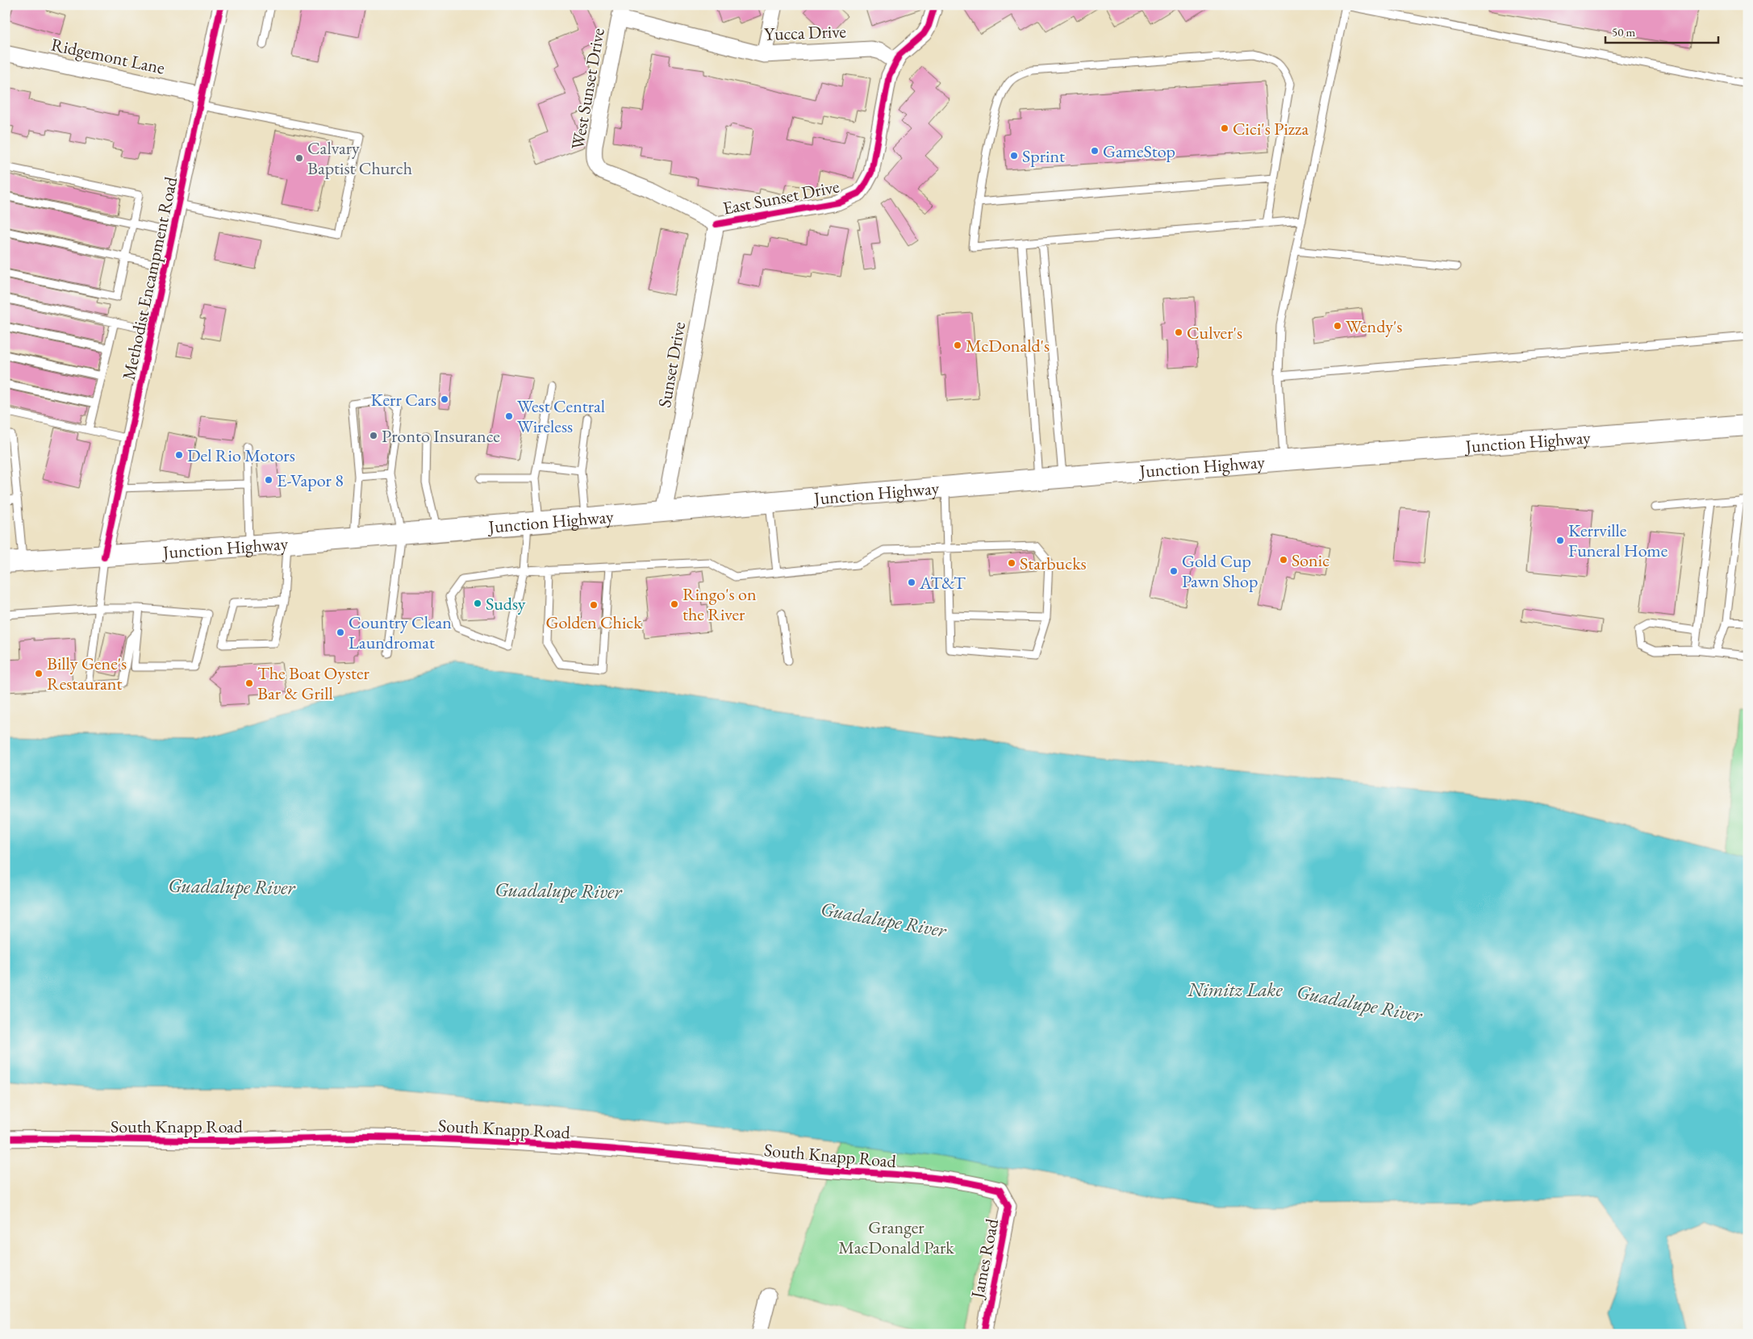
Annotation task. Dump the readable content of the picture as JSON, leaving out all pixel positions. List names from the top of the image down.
{
  "streets": {
    "main road": ["Junction Highway"],
    "street": [
      "Yucca Drive",
      "Ridgemont Lane",
      "West Sunset Drive",
      "East Sunset Drive",
      "Methodist Encampment Road",
      "Sunset Drive",
      "South Knapp Road",
      "James Road"
    ]
  },
  "crossings": [
    ["Yucca Drive", "West Sunset Drive"],
    ["Yucca Drive", "East Sunset Drive"],
    ["Ridgemont Lane", "Methodist Encampment Road"],
    ["West Sunset Drive", "East Sunset Drive"],
    ["West Sunset Drive", "Sunset Drive"],
    ["East Sunset Drive", "Sunset Drive"],
    ["Methodist Encampment Road", "Junction Highway"],
    ["Sunset Drive", "Junction Highway"],
    ["South Knapp Road", "James Road"]
  ],
  "water": ["Guadalupe River", "Nimitz Lake"],
  "parks": ["Granger MacDonald Park"],
  "places": [
    "Cici's Pizza",
    "GameStop",
    "Sprint",
    "Calvary Baptist Church",
    "Wendy's",
    "Culver's",
    "McDonald's",
    "Kerr Cars",
    "West Central Wireless",
    "Pronto Insurance",
    "Del Rio Motors",
    "E-Vapor 8",
    "Kerrville Funeral Home",
    "Sonic",
    "Starbucks",
    "Gold Cup Pawn Shop",
    "AT&T",
    "Sudsy",
    "Ringo's on the River",
    "Golden Chick",
    "Country Clean Laundromat",
    "Billy Gene's Restaurant",
    "The Boat Oyster Bar & Grill"
  ],
  "scale_bar": "50 m"
}
